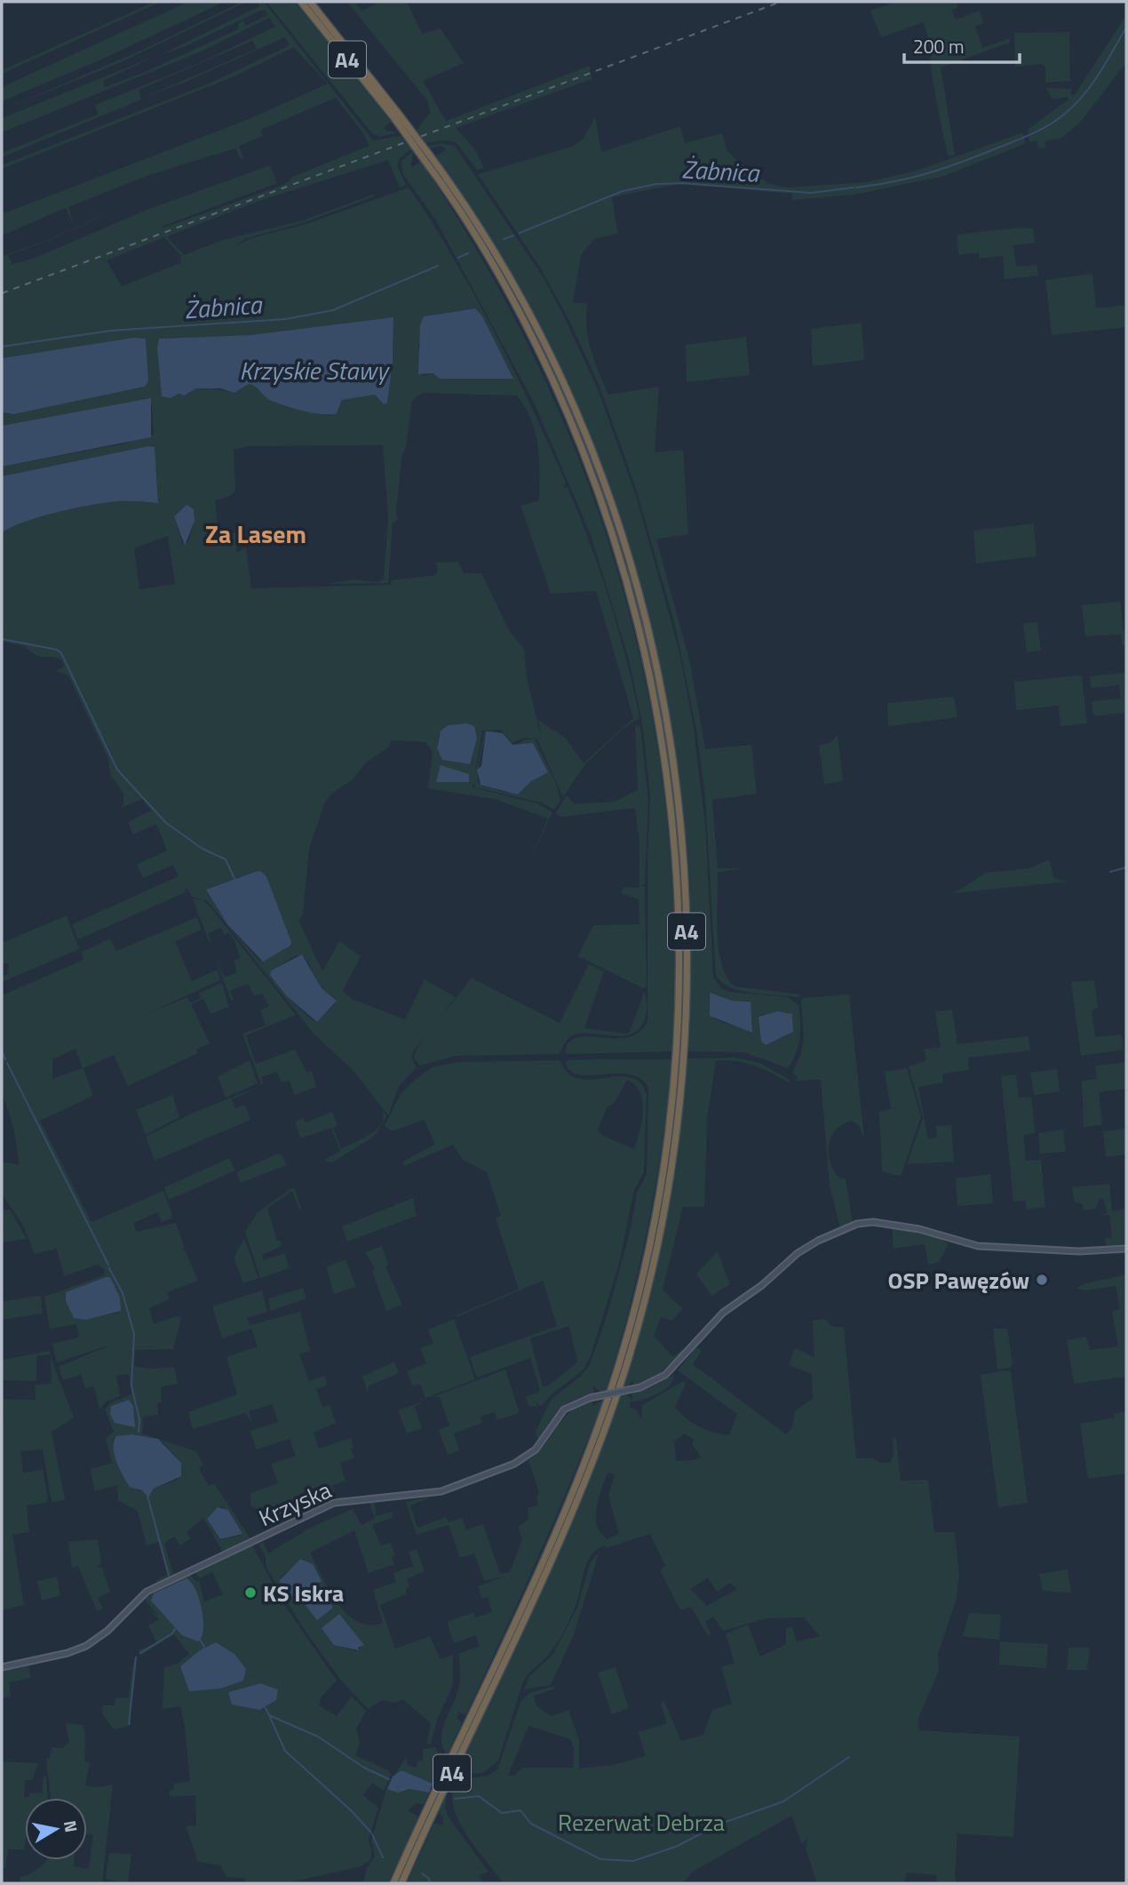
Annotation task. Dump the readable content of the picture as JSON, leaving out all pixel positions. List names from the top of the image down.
{
  "streets": {
    "highway": ["A4"],
    "street": ["Krzyska"]
  },
  "districts": ["Za Lasem"],
  "water": ["Żabnica", "Krzyskie Stawy"],
  "parks": ["Rezerwat Debrza"],
  "places": ["OSP Pawęzów", "KS Iskra"],
  "scale_bar": "200 m",
  "north": "right"
}
